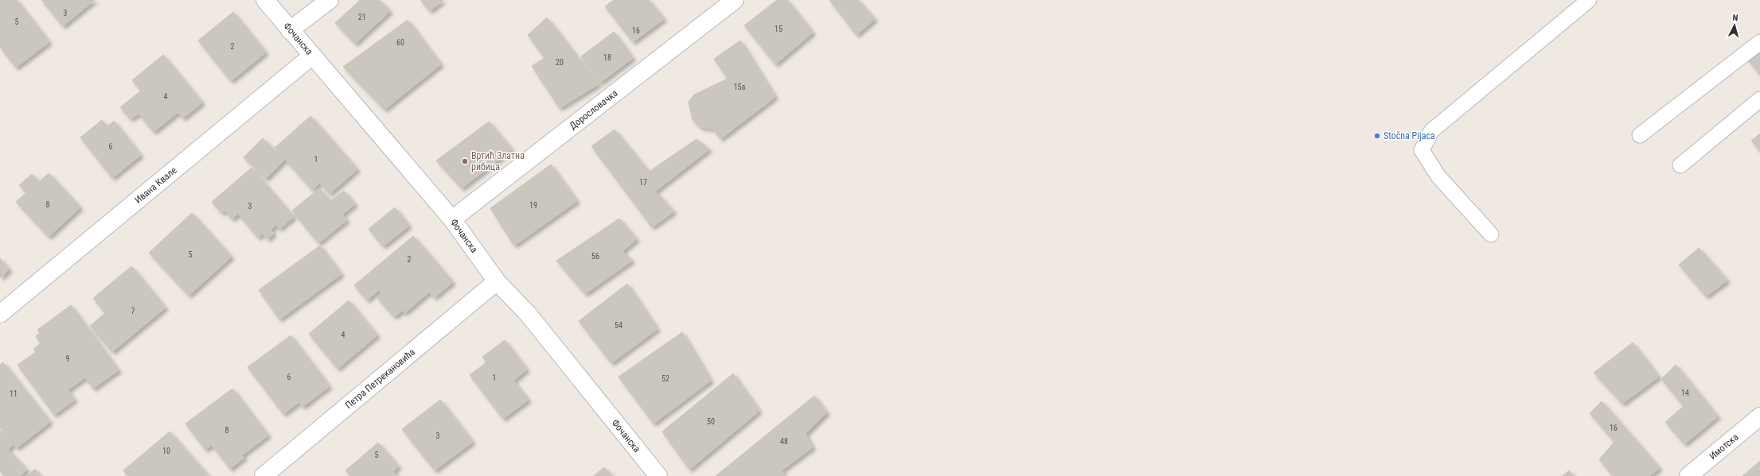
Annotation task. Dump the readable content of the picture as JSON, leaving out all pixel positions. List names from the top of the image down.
{
  "streets": {
    "street": [
      "Фочанска",
      "Дорословачка",
      "Ивана Квале",
      "Петра Петрекановића",
      "Имотска"
    ]
  },
  "crossings": [
    ["Фочанска", "Дорословачка"],
    ["Фочанска", "Ивана Квале"],
    ["Фочанска", "Петра Петрекановића"]
  ],
  "places": ["Stočna Pijaca", "Вртић Златна рибица"],
  "house_numbers": [
    "3",
    "21",
    "5",
    "15",
    "16",
    "60",
    "2",
    "18",
    "20",
    "15a",
    "4",
    "6",
    "1",
    "17",
    "8",
    "19",
    "3",
    "5",
    "56",
    "2",
    "7",
    "54",
    "4",
    "9",
    "6",
    "1",
    "52",
    "14",
    "11",
    "50",
    "16",
    "8",
    "3",
    "48",
    "10",
    "5"
  ],
  "north": "top"
}
